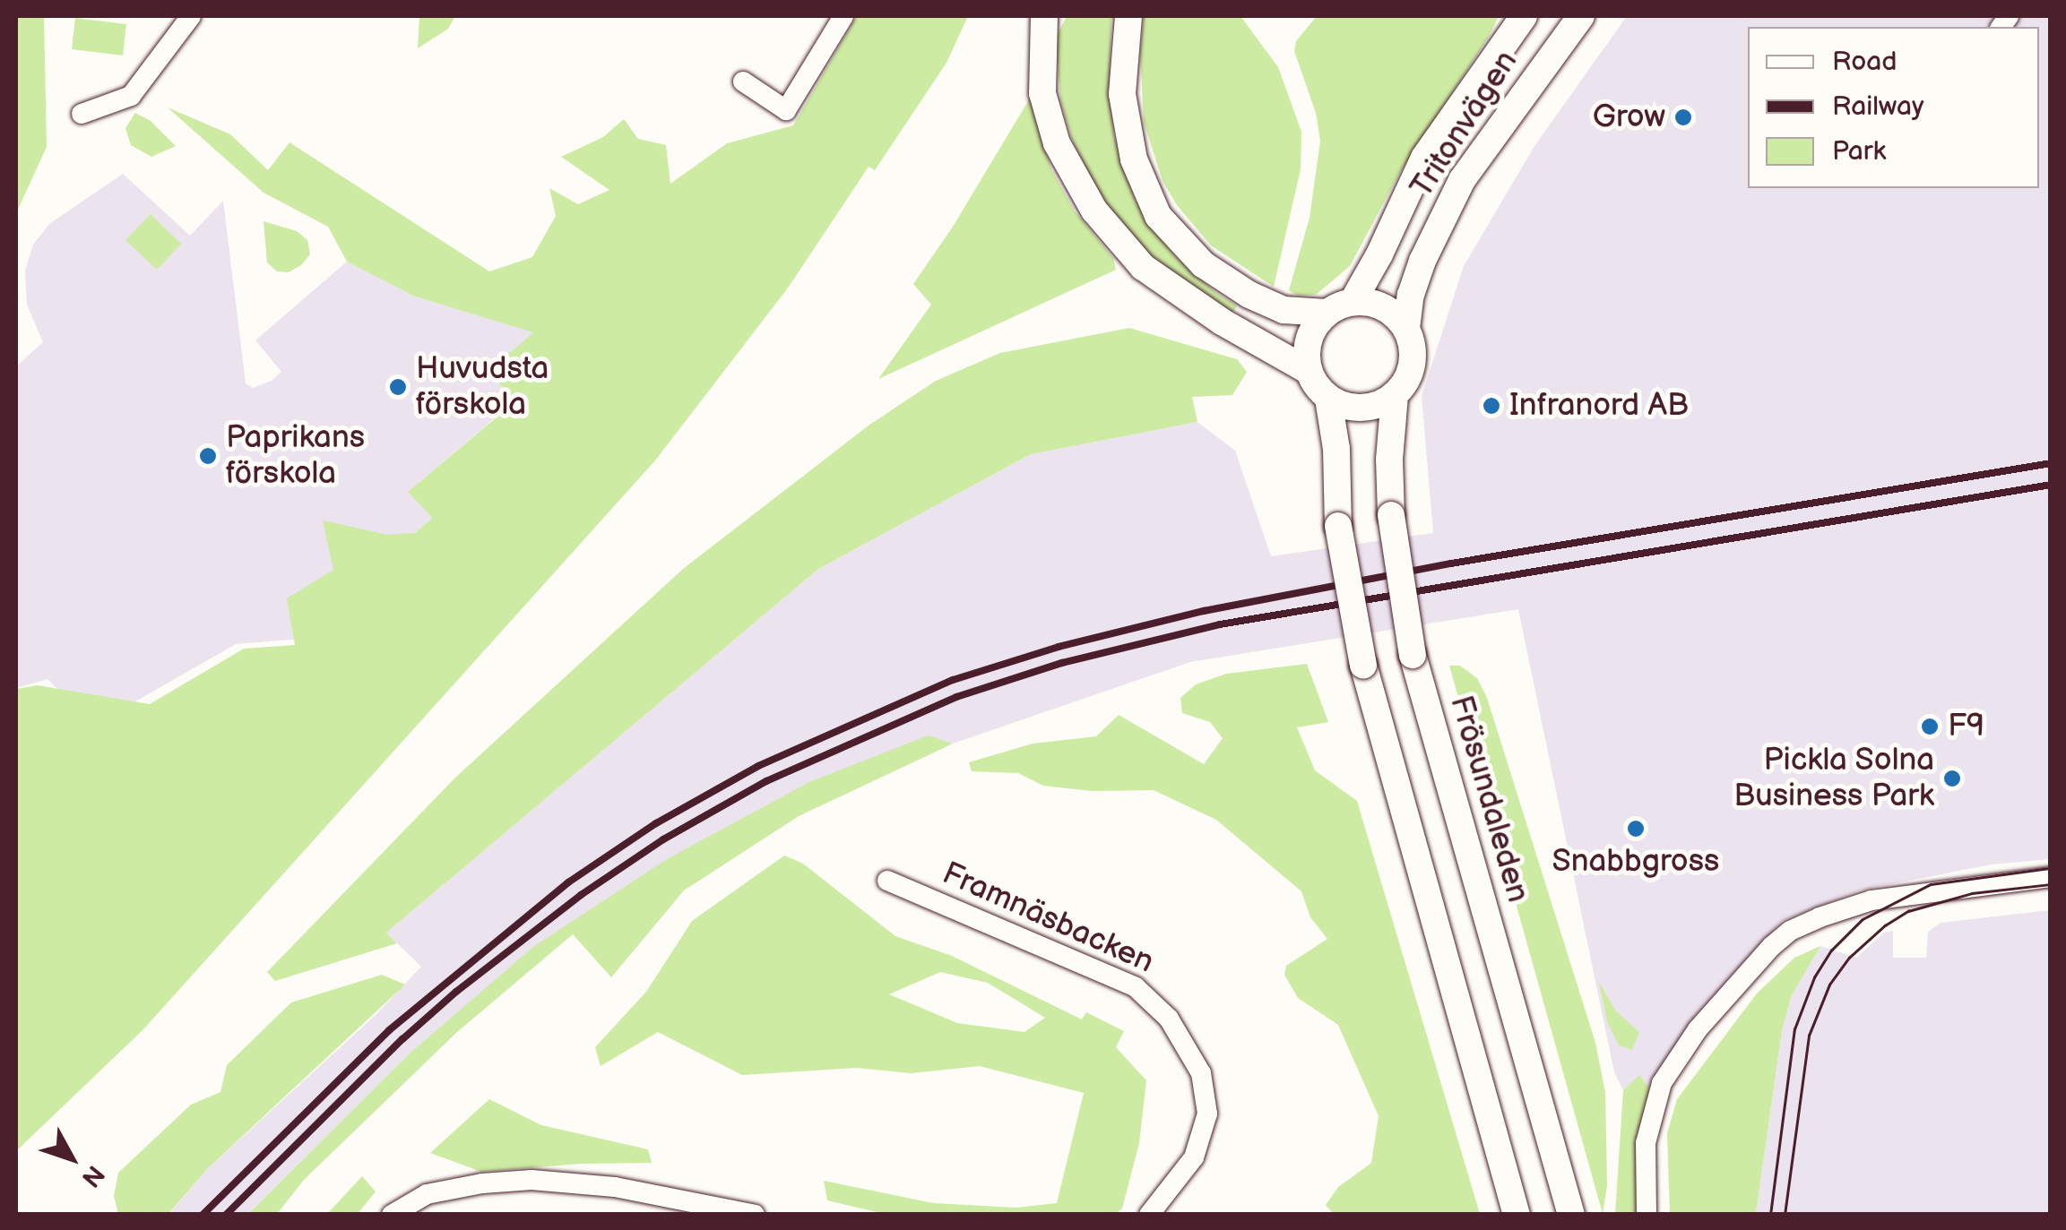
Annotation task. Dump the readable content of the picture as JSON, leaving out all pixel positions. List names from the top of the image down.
{
  "streets": {
    "main road": ["Tritonvägen", "Frösundaleden"],
    "street": ["Framnäsbacken"]
  },
  "crossings": [
    ["Tritonvägen", "Frösundaleden"]
  ],
  "places": [
    "Grow",
    "Huvudsta förskola",
    "Infranord AB",
    "Paprikans förskola",
    "F9",
    "Pickla Solna Business Park",
    "Snabbgross"
  ],
  "legend": ["Road", "Railway", "Park"],
  "north": "bottom right"
}
